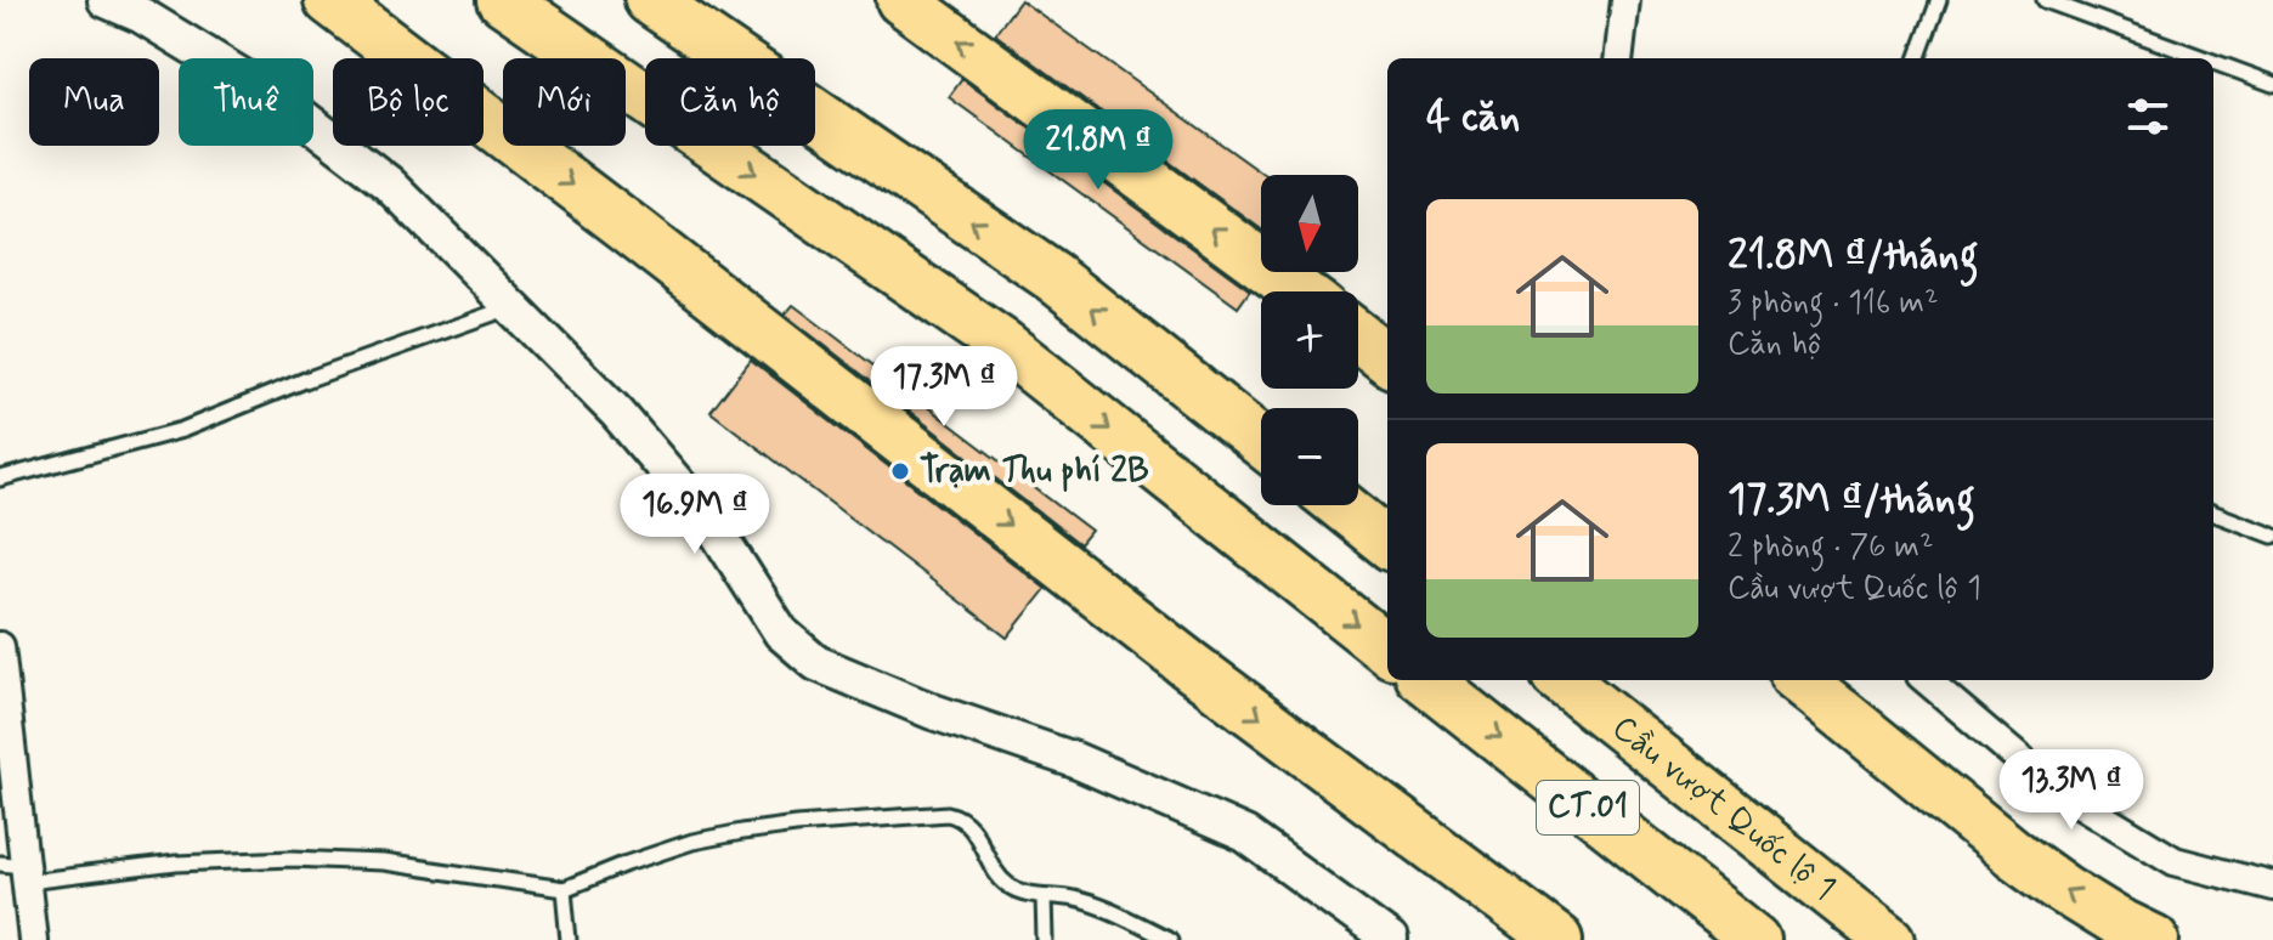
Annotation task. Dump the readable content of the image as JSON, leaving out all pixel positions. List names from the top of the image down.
{
  "streets": {
    "highway": ["CT.01", "Cầu vượt Quốc lộ 1"]
  },
  "places": ["Trạm Thu phí 2B"],
  "north": "bottom",
  "page": {
    "chip": [
      "Mua",
      "Thuê",
      "Bộ lọc",
      "Mới",
      "Căn hộ"
    ],
    "heading": "4 căn",
    "price": [
      "21.8M ₫",
      "17.3M ₫",
      "16.9M ₫",
      "13.3M ₫"
    ],
    "map_buttons": ["+", "−"],
    "list": [
      {
        "name": "21.8M ₫/tháng",
        "note": "3 phòng · 116 m² · Căn hộ"
      },
      {
        "name": "17.3M ₫/tháng",
        "note": "2 phòng · 76 m² · Cầu vượt Quốc lộ 1"
      }
    ]
  }
}
